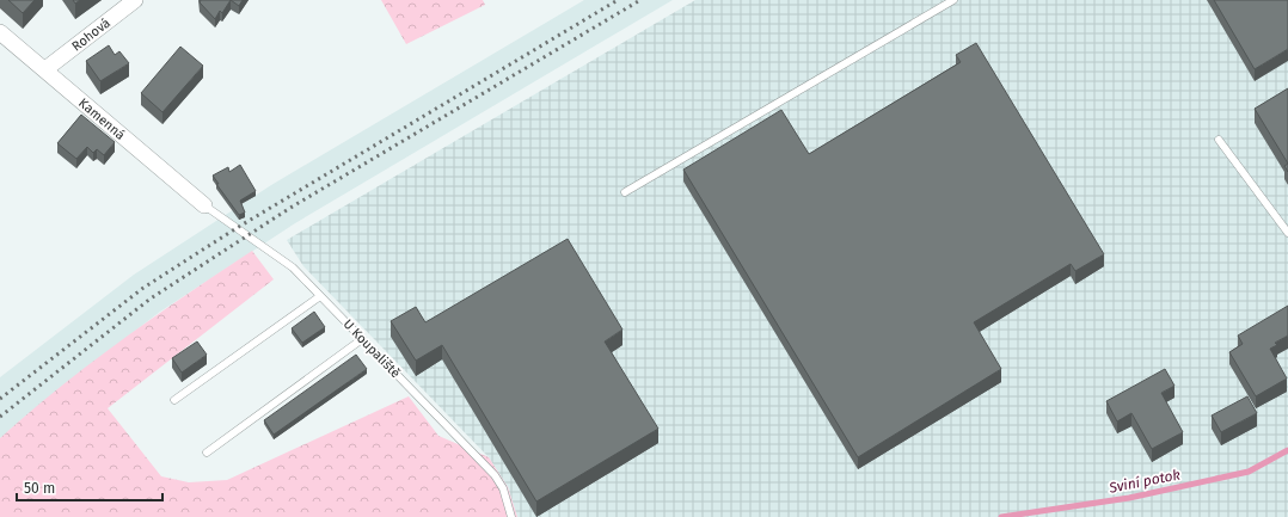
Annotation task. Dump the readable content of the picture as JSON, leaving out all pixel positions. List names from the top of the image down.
{
  "streets": {
    "street": ["Rohová", "Kamenná"],
    "lane": ["U Koupaliště"]
  },
  "crossings": [
    ["Rohová", "Kamenná"],
    ["Kamenná", "U Koupaliště"]
  ],
  "water": ["Sviní potok"],
  "scale_bar": "50 m"
}
